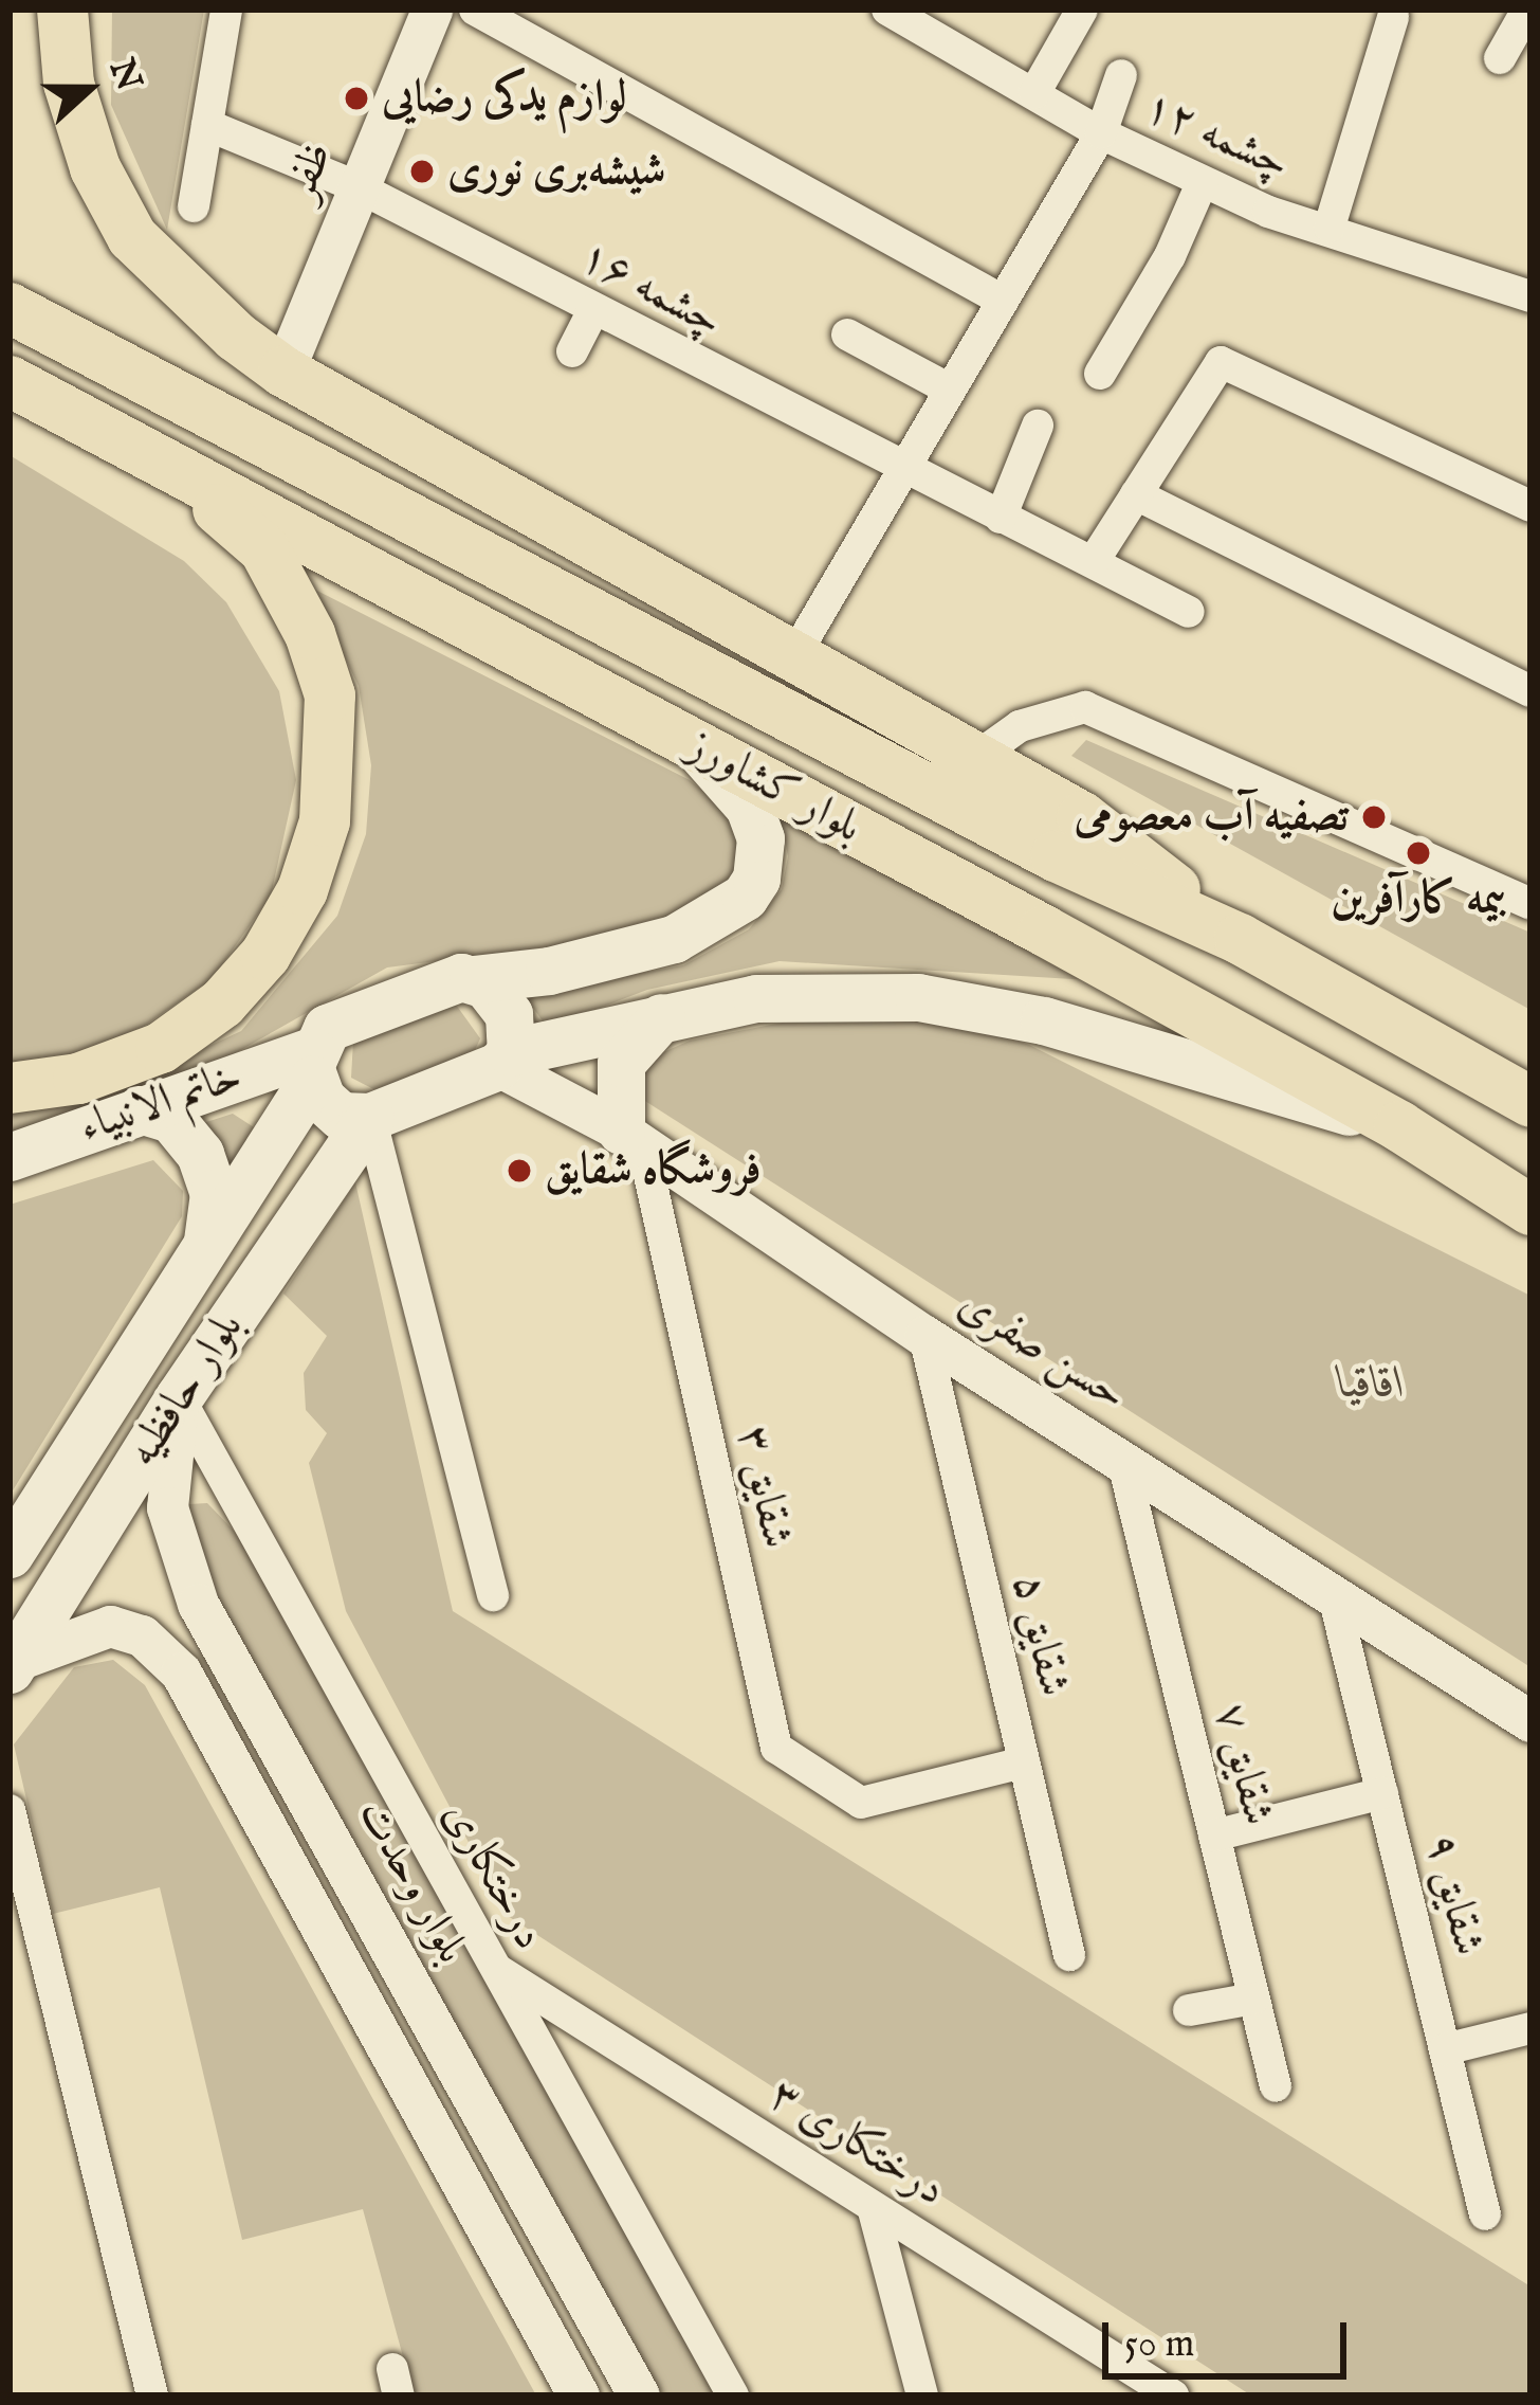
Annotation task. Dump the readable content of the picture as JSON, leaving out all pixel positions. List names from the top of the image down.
{
  "streets": {
    "main road": ["بلوار کشاورز", "خاتم الانبیاء", "بلوار حافظیه"],
    "street": [
      "چشمه ۱۲",
      "ظفر",
      "چشمه ۱۶",
      "حسن صفری",
      "شقایق ۳",
      "شقایق ۵",
      "شقایق ۷",
      "درختکاری",
      "بلوار وحدت",
      "شقایق ۹",
      "درختکاری ۳"
    ]
  },
  "crossings": [
    ["ظفر", "چشمه ۱۶"],
    ["خاتم الانبیاء", "بلوار حافظیه"],
    ["حسن صفری", "شقایق ۳"],
    ["حسن صفری", "شقایق ۵"],
    ["حسن صفری", "شقایق ۷"],
    ["حسن صفری", "شقایق ۹"],
    ["بلوار حافظیه", "درختکاری"],
    ["بلوار حافظیه", "بلوار وحدت"],
    ["شقایق ۳", "شقایق ۵"],
    ["درختکاری", "بلوار وحدت"],
    ["درختکاری", "درختکاری ۳"]
  ],
  "parks": ["اقاقیا"],
  "places": [
    "لوازم یدکی رضایی",
    "شیشه‌بری نوری",
    "تصفیه آب معصومی",
    "بیمه کارآفرین",
    "فروشگاه شقایق"
  ],
  "scale_bar": "50 m",
  "north": "right"
}
